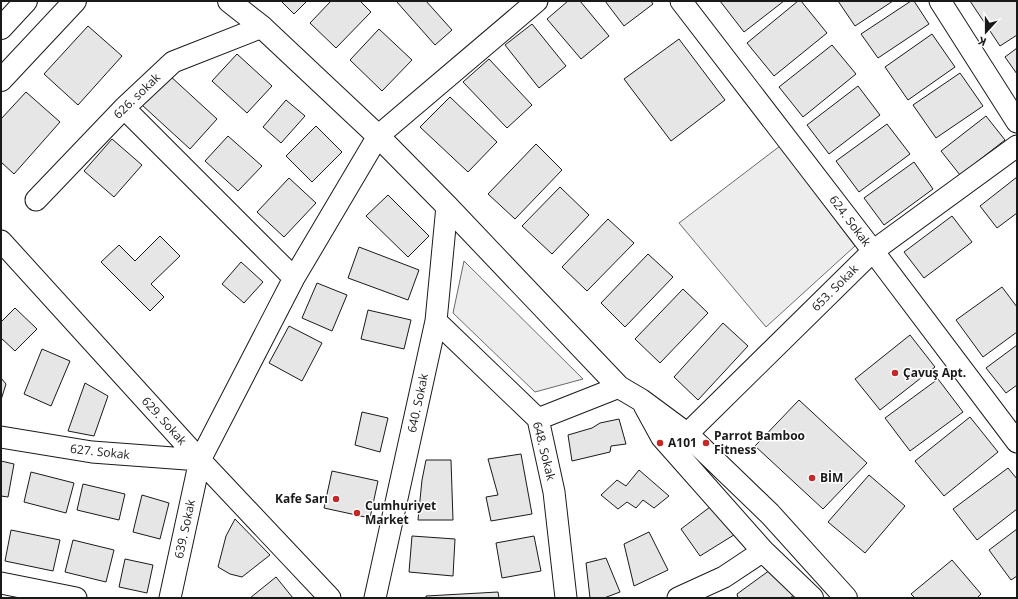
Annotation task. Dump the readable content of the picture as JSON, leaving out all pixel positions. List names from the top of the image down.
{
  "streets": {
    "street": [
      "626. sokak",
      "624. Sokak",
      "653. Sokak",
      "640. Sokak",
      "629. Sokak",
      "648. Sokak",
      "627. Sokak",
      "639. Sokak"
    ]
  },
  "crossings": [
    ["624. Sokak", "653. Sokak"],
    ["640. Sokak", "648. Sokak"],
    ["629. Sokak", "627. Sokak"],
    ["629. Sokak", "639. Sokak"],
    ["627. Sokak", "639. Sokak"]
  ],
  "places": [
    "Çavuş Apt.",
    "A101",
    "Parrot Bamboo Fitness",
    "BİM",
    "Kafe Sarı",
    "Cumhuriyet Market"
  ],
  "north": "bottom"
}
